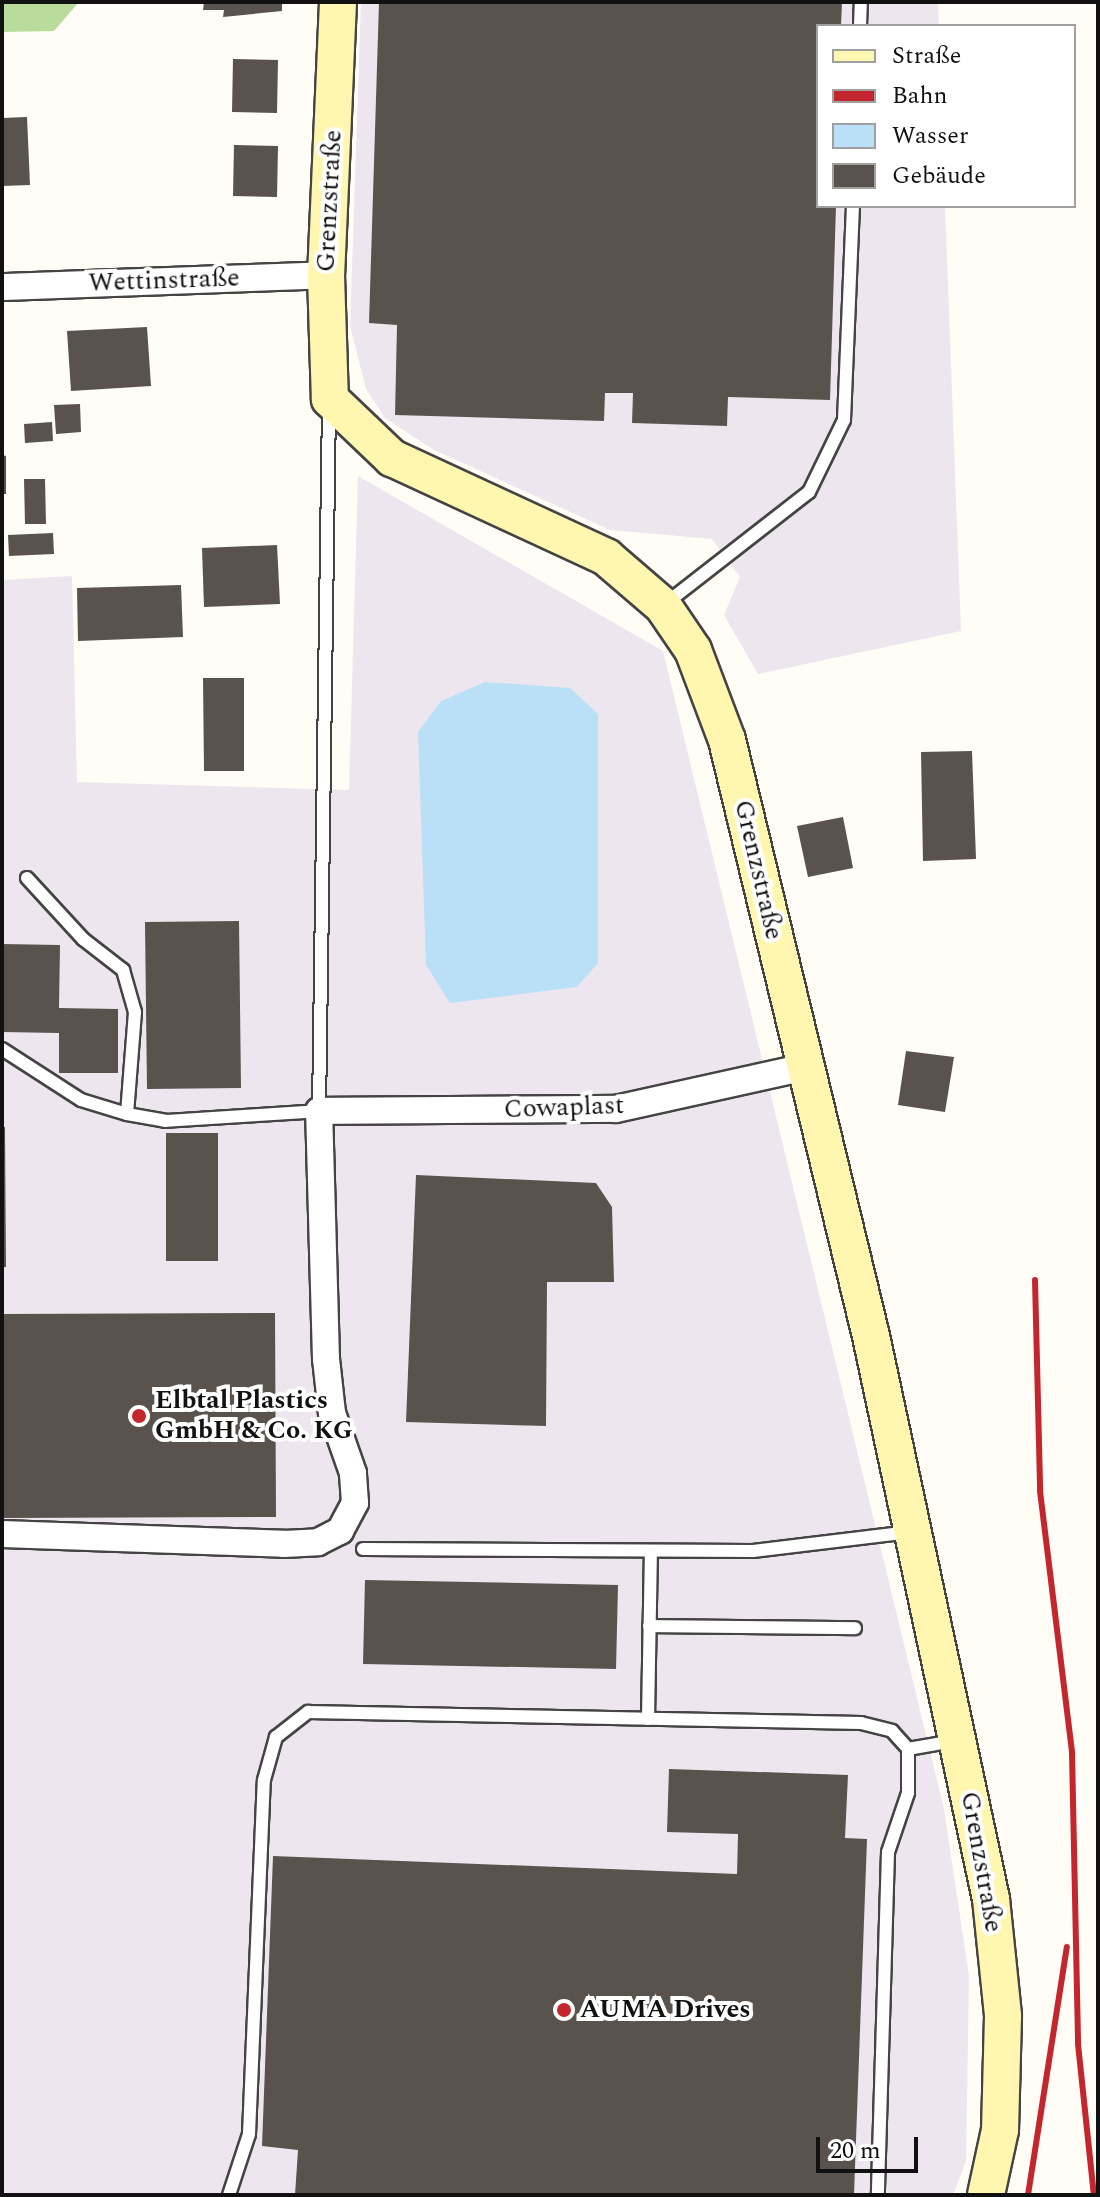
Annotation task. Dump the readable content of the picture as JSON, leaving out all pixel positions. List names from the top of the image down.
{
  "streets": {
    "street": ["Grenzstraße", "Wettinstraße", "Cowaplast"]
  },
  "crossings": [
    ["Grenzstraße", "Wettinstraße"],
    ["Grenzstraße", "Cowaplast"]
  ],
  "places": ["Elbtal Plastics GmbH & Co. KG", "AUMA Drives"],
  "legend": [
    "Straße",
    "Bahn",
    "Wasser",
    "Gebäude"
  ],
  "scale_bar": "20 m"
}
